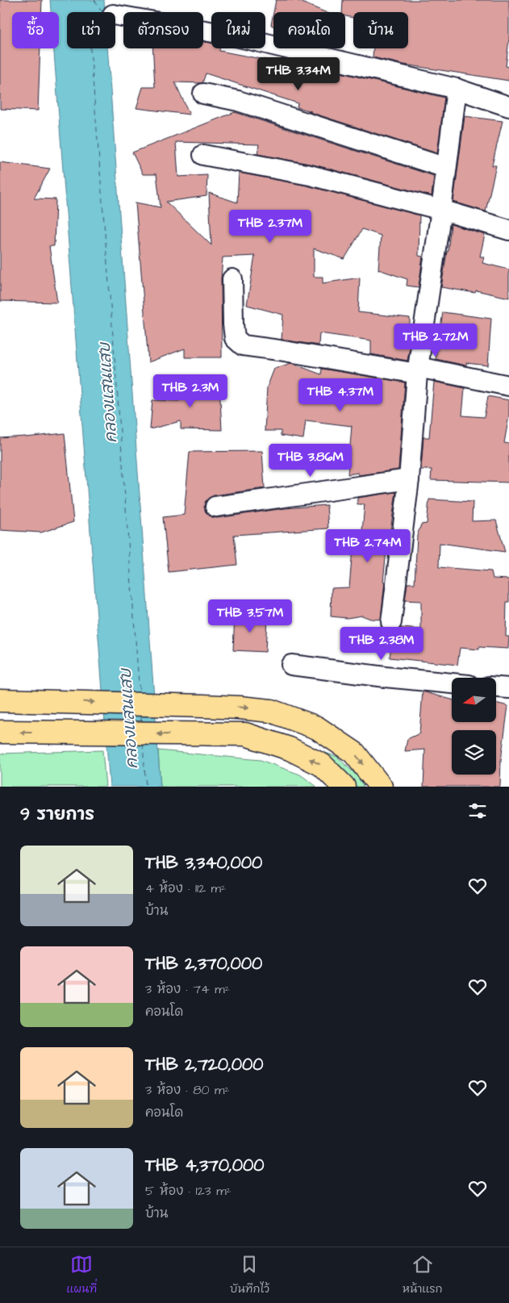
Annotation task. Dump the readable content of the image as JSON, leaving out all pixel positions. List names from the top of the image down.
{
  "water": ["คลองแสนแสบ"],
  "north": "left",
  "page": {
    "chip": [
      "ซื้อ",
      "เช่า",
      "ตัวกรอง",
      "ใหม่",
      "คอนโด",
      "บ้าน"
    ],
    "price": [
      "THB 3.34M",
      "THB 2.37M",
      "THB 2.72M",
      "THB 2.3M",
      "THB 4.37M",
      "THB 3.86M",
      "THB 2.74M",
      "THB 3.57M",
      "THB 2.38M"
    ],
    "heading": "9 รายการ",
    "list": [
      {
        "name": "THB 3,340,000",
        "note": "4 ห้อง · 112 m² · บ้าน"
      },
      {
        "name": "THB 2,370,000",
        "note": "3 ห้อง · 74 m² · คอนโด"
      },
      {
        "name": "THB 2,720,000",
        "note": "3 ห้อง · 80 m² · คอนโด"
      },
      {
        "name": "THB 4,370,000",
        "note": "5 ห้อง · 123 m² · บ้าน"
      }
    ],
    "tabs": ["แผนที่", "บันทึกไว้", "หน้าแรก"]
  }
}
